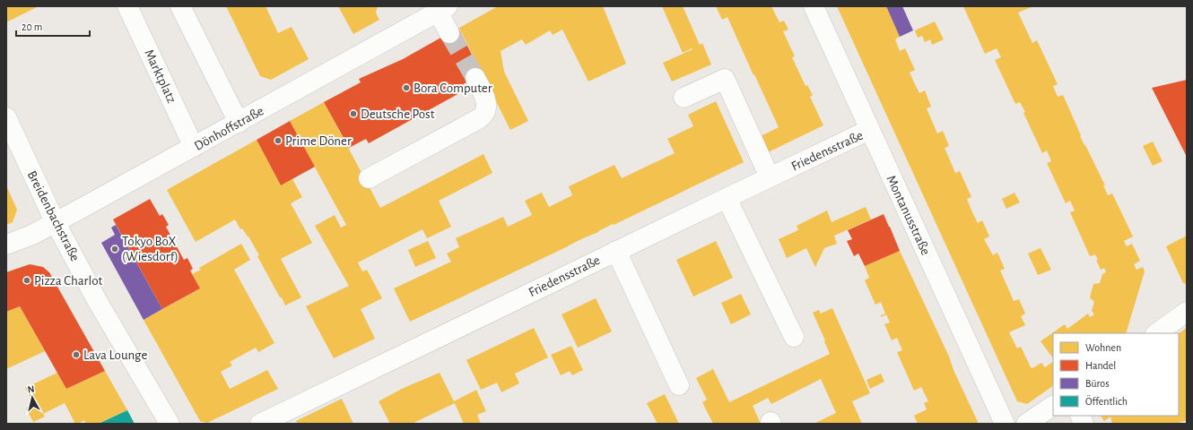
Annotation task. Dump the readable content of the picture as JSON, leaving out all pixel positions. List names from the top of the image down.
{
  "streets": {
    "street": [
      "Marktplatz",
      "Dönhoffstraße",
      "Friedensstraße",
      "Montanusstraße",
      "Breidenbachstraße"
    ]
  },
  "crossings": [
    ["Marktplatz", "Dönhoffstraße"],
    ["Dönhoffstraße", "Breidenbachstraße"],
    ["Friedensstraße", "Montanusstraße"]
  ],
  "places": [
    "Bora Computer",
    "Deutsche Post",
    "Prime Döner",
    "Tokyo BoX (Wiesdorf)",
    "Pizza Charlot",
    "Lava Lounge"
  ],
  "legend": [
    "Wohnen",
    "Handel",
    "Büros",
    "Öffentlich"
  ],
  "scale_bar": "20 m",
  "north": "top"
}
